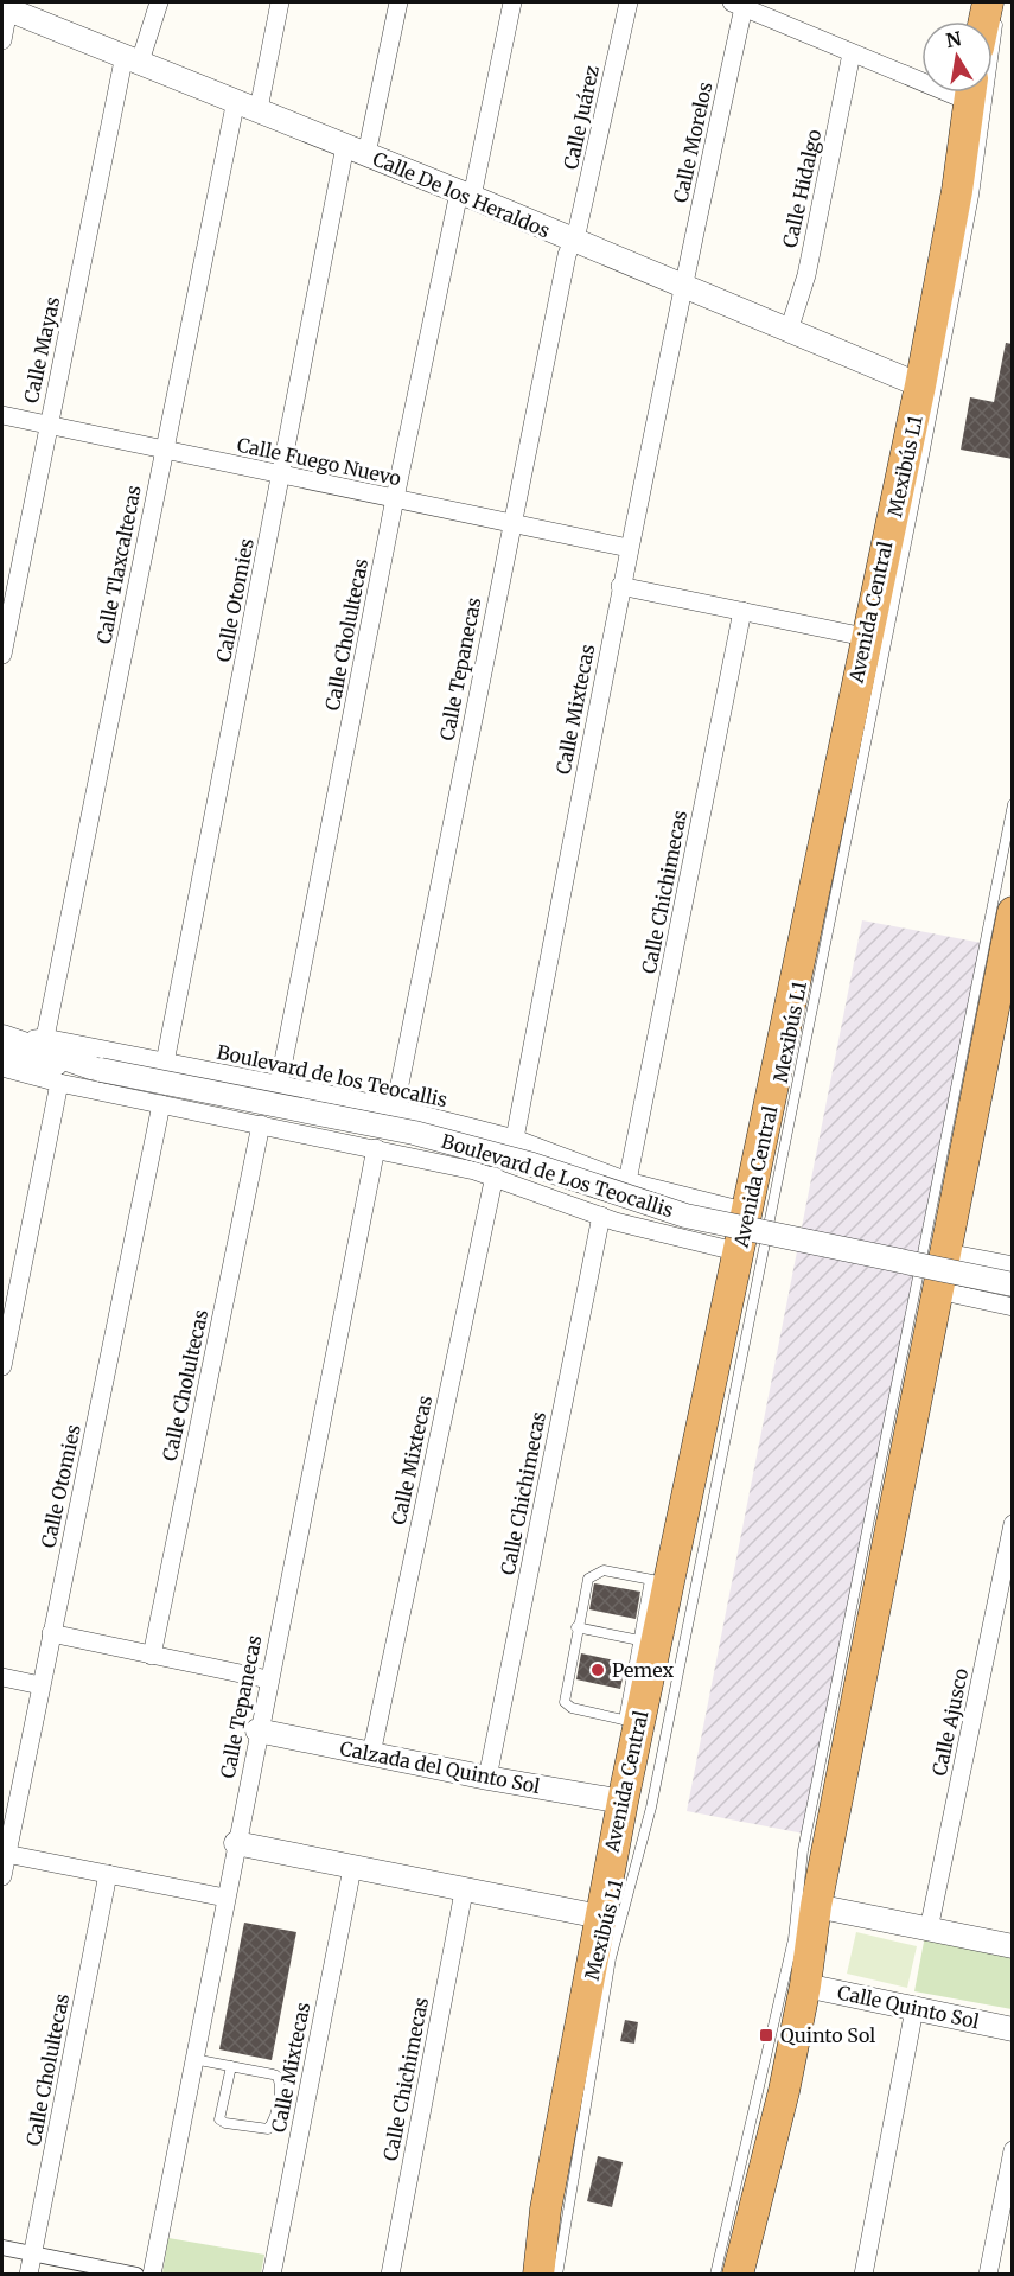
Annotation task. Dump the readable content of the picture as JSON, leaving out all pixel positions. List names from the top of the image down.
{
  "streets": {
    "highway": ["Avenida Central"],
    "street": [
      "Calle Juárez",
      "Calle Morelos",
      "Calle Hidalgo",
      "Calle De los Heraldos",
      "Calle Mayas",
      "Calle Fuego Nuevo",
      "Calle Tlaxcaltecas",
      "Calle Otomies",
      "Calle Cholultecas",
      "Calle Tepanecas",
      "Calle Mixtecas",
      "Calle Chichimecas",
      "Boulevard de los Teocallis",
      "Boulevard de Los Teocallis",
      "Calle Ajusco",
      "Calzada del Quinto Sol",
      "Calle Quinto Sol"
    ],
    "lane": ["Mexibús L1"]
  },
  "crossings": [
    ["Calle Juárez", "Calle De los Heraldos"],
    ["Calle Juárez", "Calle Tepanecas"],
    ["Calle Morelos", "Calle De los Heraldos"],
    ["Calle Morelos", "Calle Mixtecas"],
    ["Calle Hidalgo", "Calle De los Heraldos"],
    ["Calle De los Heraldos", "Calle Mayas"],
    ["Calle De los Heraldos", "Calle Tlaxcaltecas"],
    ["Calle De los Heraldos", "Calle Otomies"],
    ["Calle De los Heraldos", "Avenida Central"],
    ["Calle De los Heraldos", "Calle Cholultecas"],
    ["Calle De los Heraldos", "Calle Tepanecas"],
    ["Calle De los Heraldos", "Calle Mixtecas"],
    ["Calle Mayas", "Calle Fuego Nuevo"],
    ["Calle Fuego Nuevo", "Calle Tlaxcaltecas"],
    ["Calle Fuego Nuevo", "Calle Otomies"],
    ["Calle Fuego Nuevo", "Calle Cholultecas"],
    ["Calle Fuego Nuevo", "Calle Tepanecas"],
    ["Calle Fuego Nuevo", "Calle Mixtecas"],
    ["Calle Tlaxcaltecas", "Boulevard de los Teocallis"],
    ["Calle Otomies", "Boulevard de los Teocallis"],
    ["Avenida Central", "Boulevard de los Teocallis"],
    ["Avenida Central", "Calzada del Quinto Sol"],
    ["Calle Cholultecas", "Boulevard de los Teocallis"],
    ["Calle Tepanecas", "Boulevard de los Teocallis"],
    ["Calle Tepanecas", "Calzada del Quinto Sol"],
    ["Calle Mixtecas", "Boulevard de los Teocallis"],
    ["Calle Mixtecas", "Calzada del Quinto Sol"],
    ["Calle Chichimecas", "Boulevard de los Teocallis"],
    ["Calle Chichimecas", "Calzada del Quinto Sol"]
  ],
  "places": {
    "other": ["Pemex"],
    "transit": ["Quinto Sol"]
  },
  "north": "top"
}
